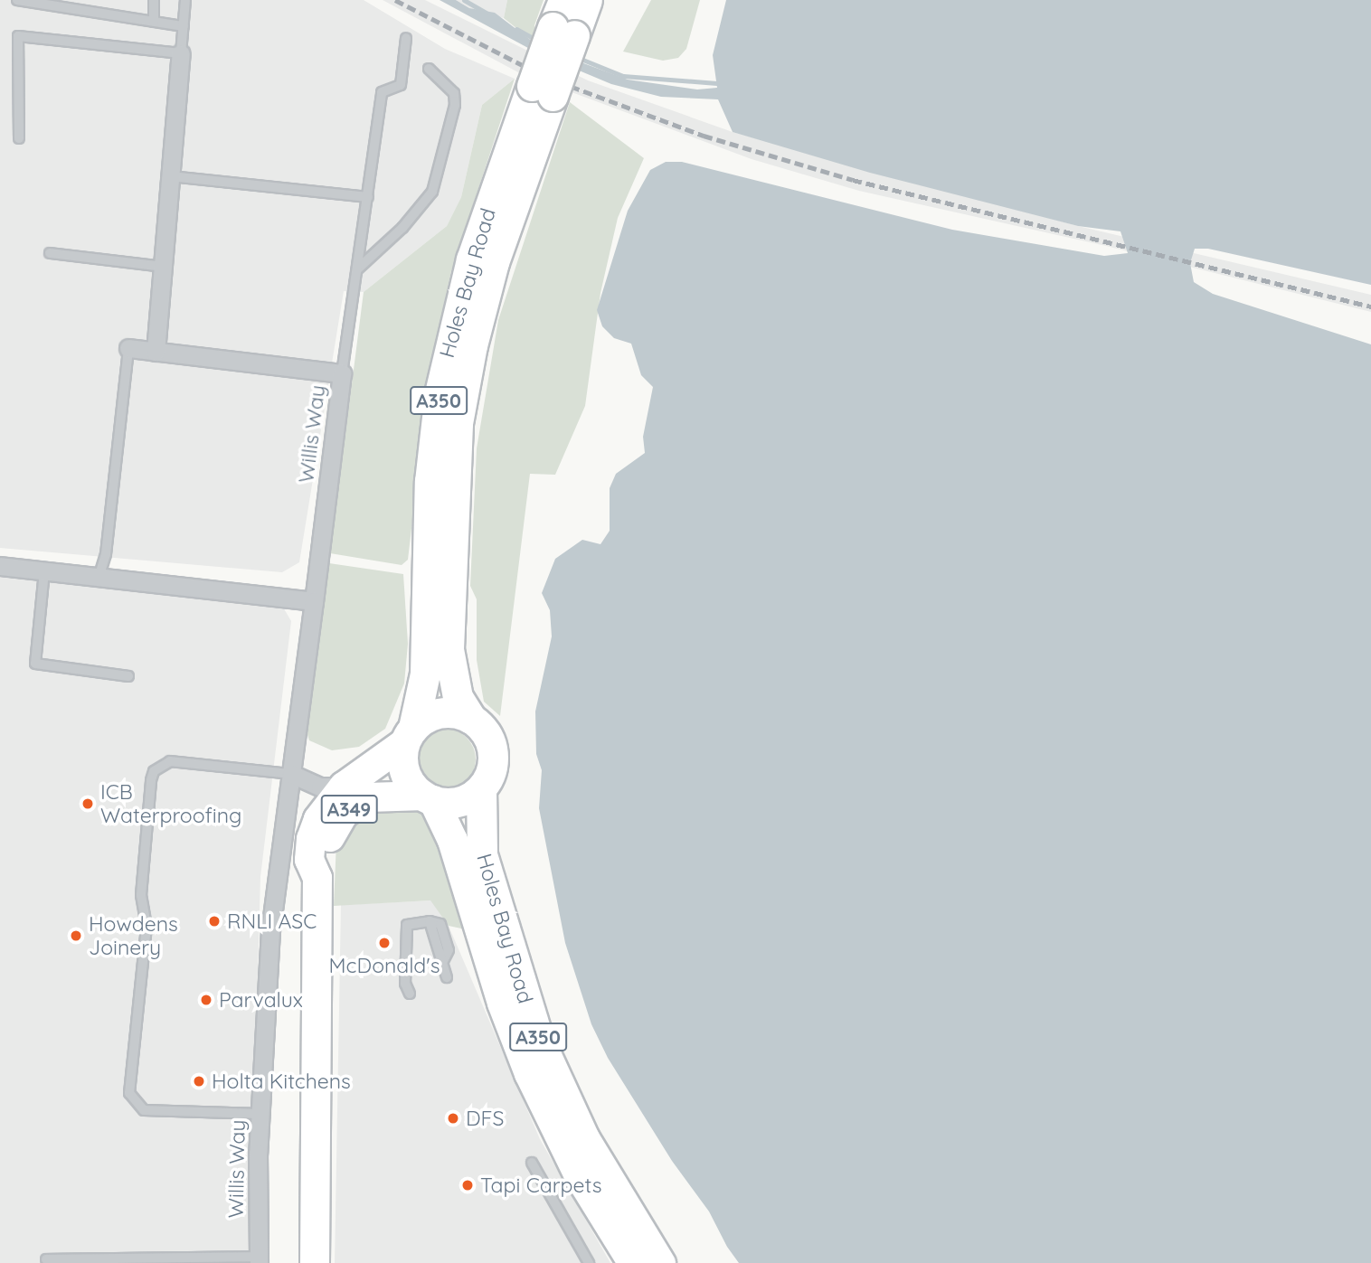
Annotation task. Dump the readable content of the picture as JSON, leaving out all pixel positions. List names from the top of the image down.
{
  "streets": {
    "highway": ["Holes Bay Road", "A350"],
    "main road": ["A349"],
    "street": ["Willis Way"]
  },
  "crossings": [
    ["Holes Bay Road", "A349"]
  ],
  "places": [
    "ICB Waterproofing",
    "RNLI ASC",
    "Howdens Joinery",
    "McDonald's",
    "Parvalux",
    "Holta Kitchens",
    "DFS",
    "Tapi Carpets"
  ]
}
